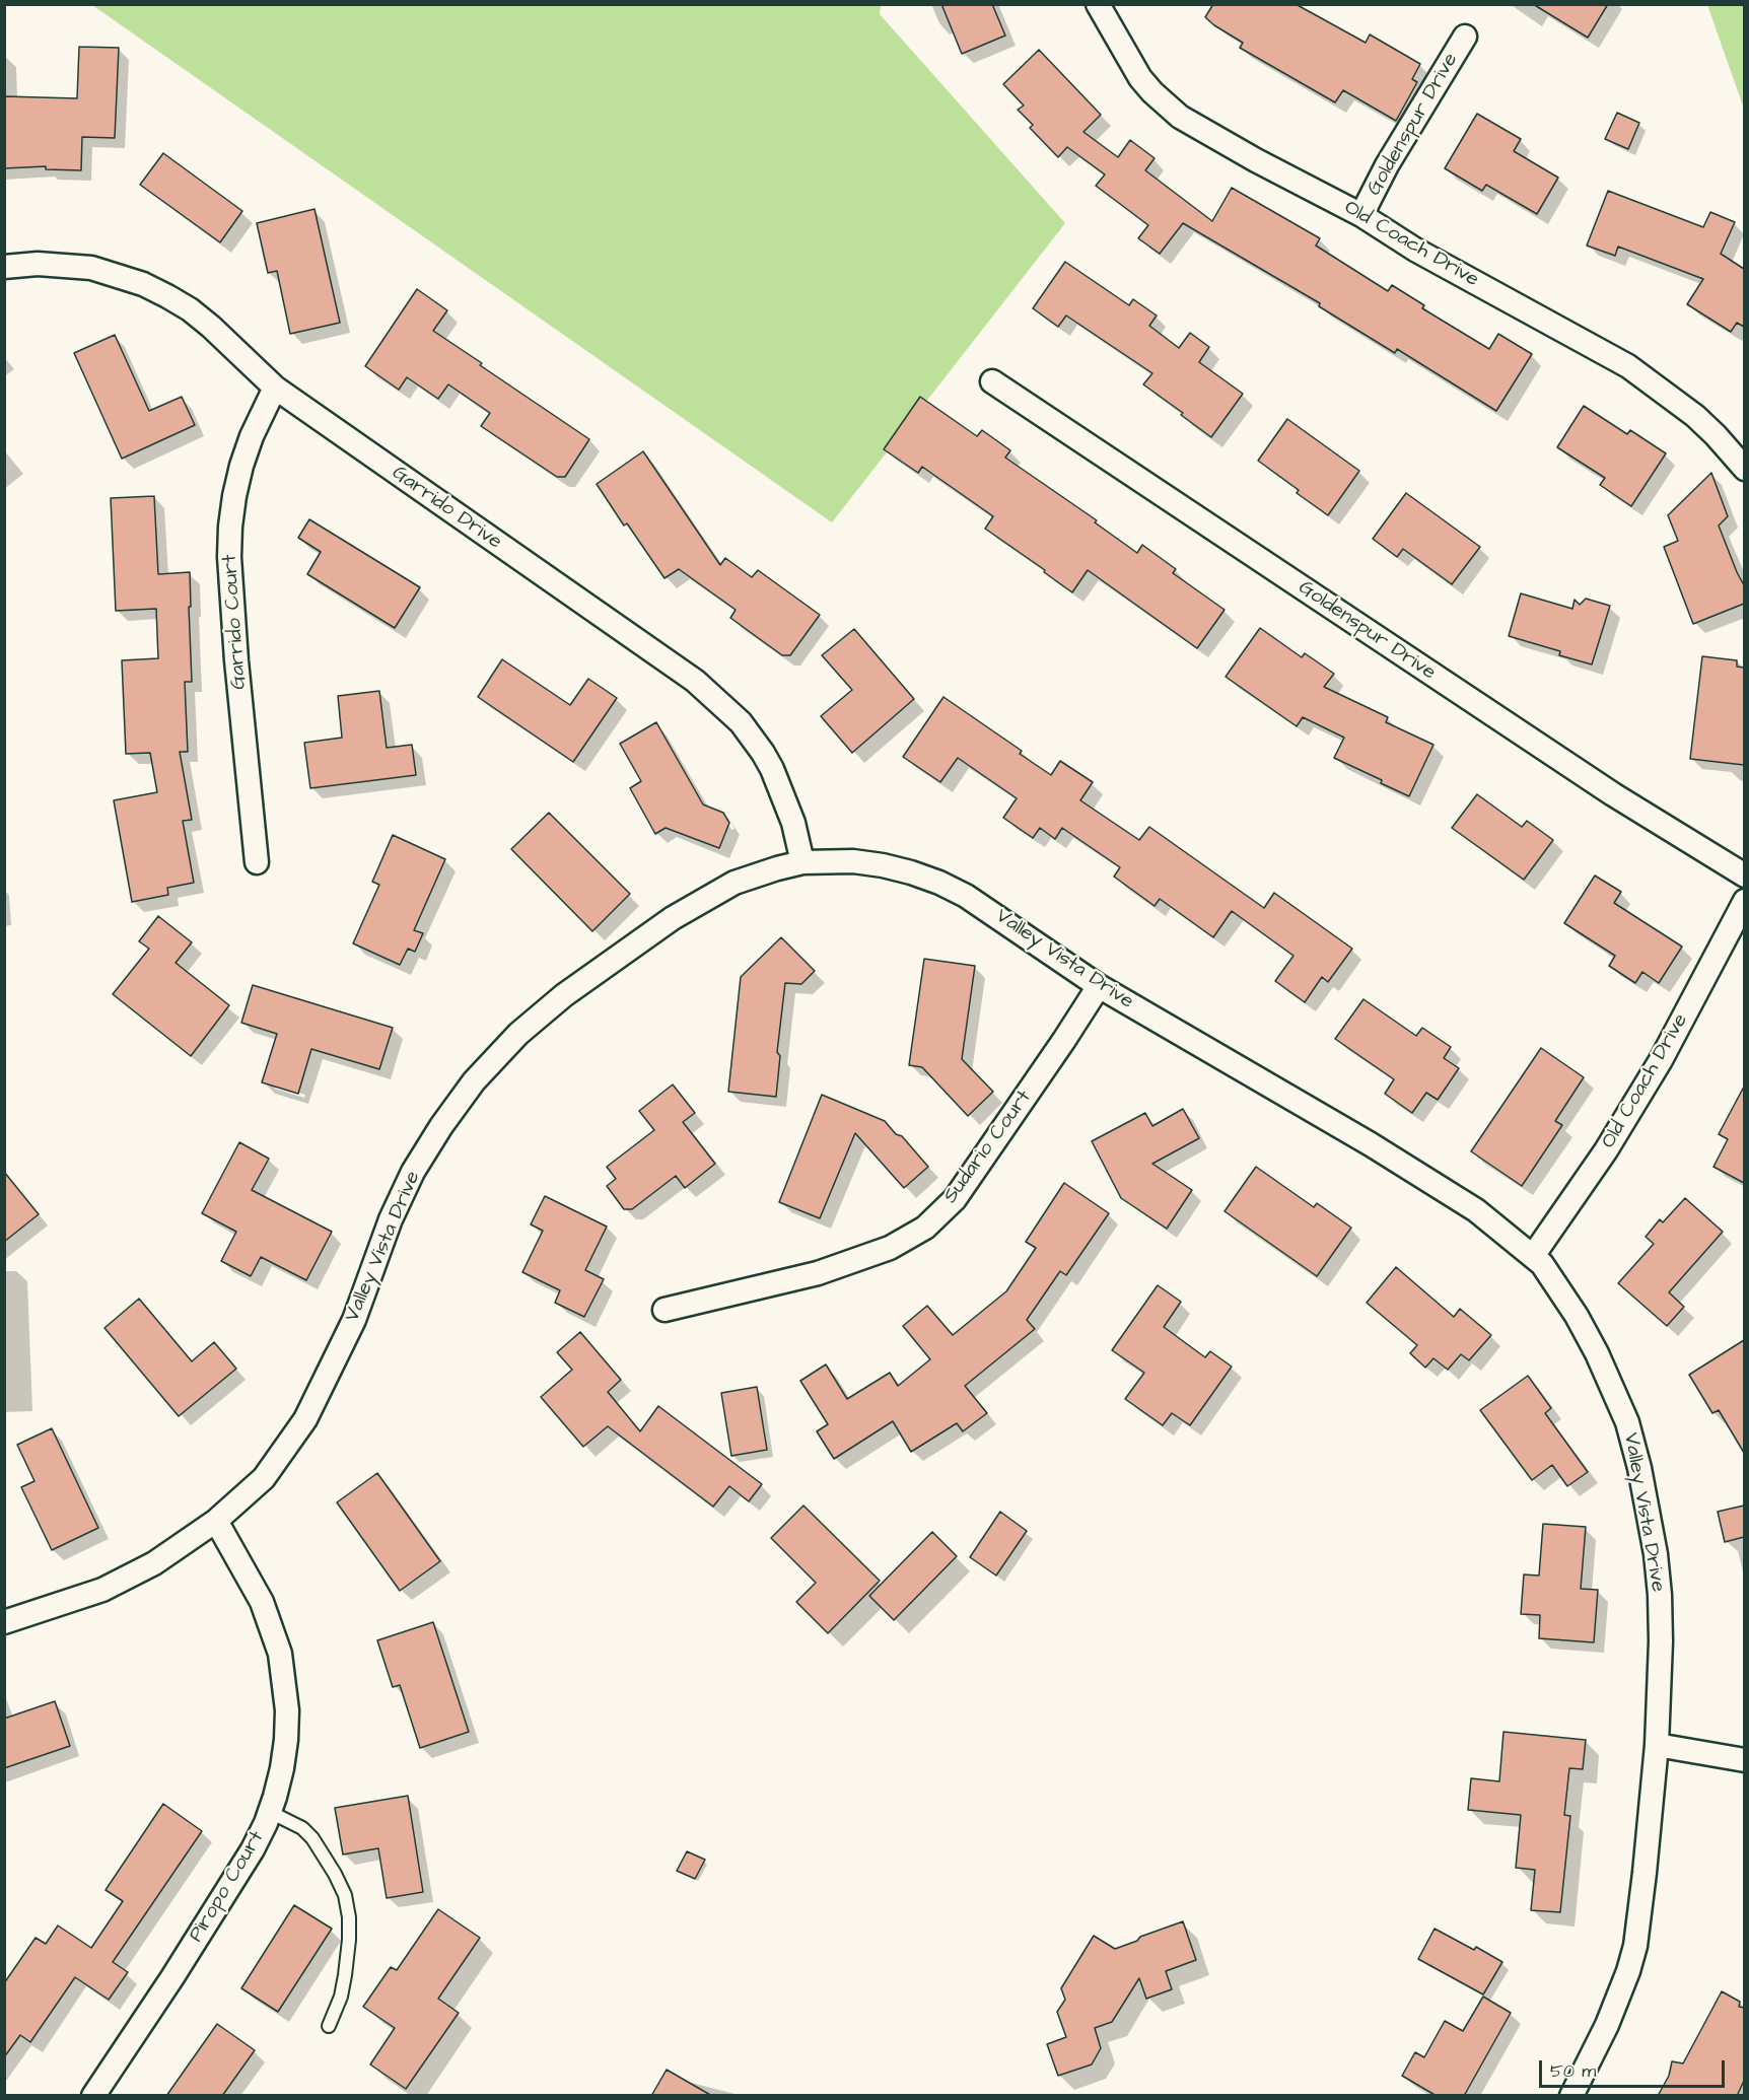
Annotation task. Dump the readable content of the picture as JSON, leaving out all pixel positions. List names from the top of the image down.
{
  "streets": {
    "street": [
      "Goldenspur Drive",
      "Old Coach Drive",
      "Garrido Drive",
      "Garrido Court",
      "Valley Vista Drive",
      "Sudario Court",
      "Piropo Court"
    ]
  },
  "crossings": [
    ["Goldenspur Drive", "Old Coach Drive"],
    ["Old Coach Drive", "Valley Vista Drive"],
    ["Garrido Drive", "Garrido Court"],
    ["Garrido Drive", "Valley Vista Drive"],
    ["Valley Vista Drive", "Sudario Court"],
    ["Valley Vista Drive", "Piropo Court"]
  ],
  "scale_bar": "50 m"
}
